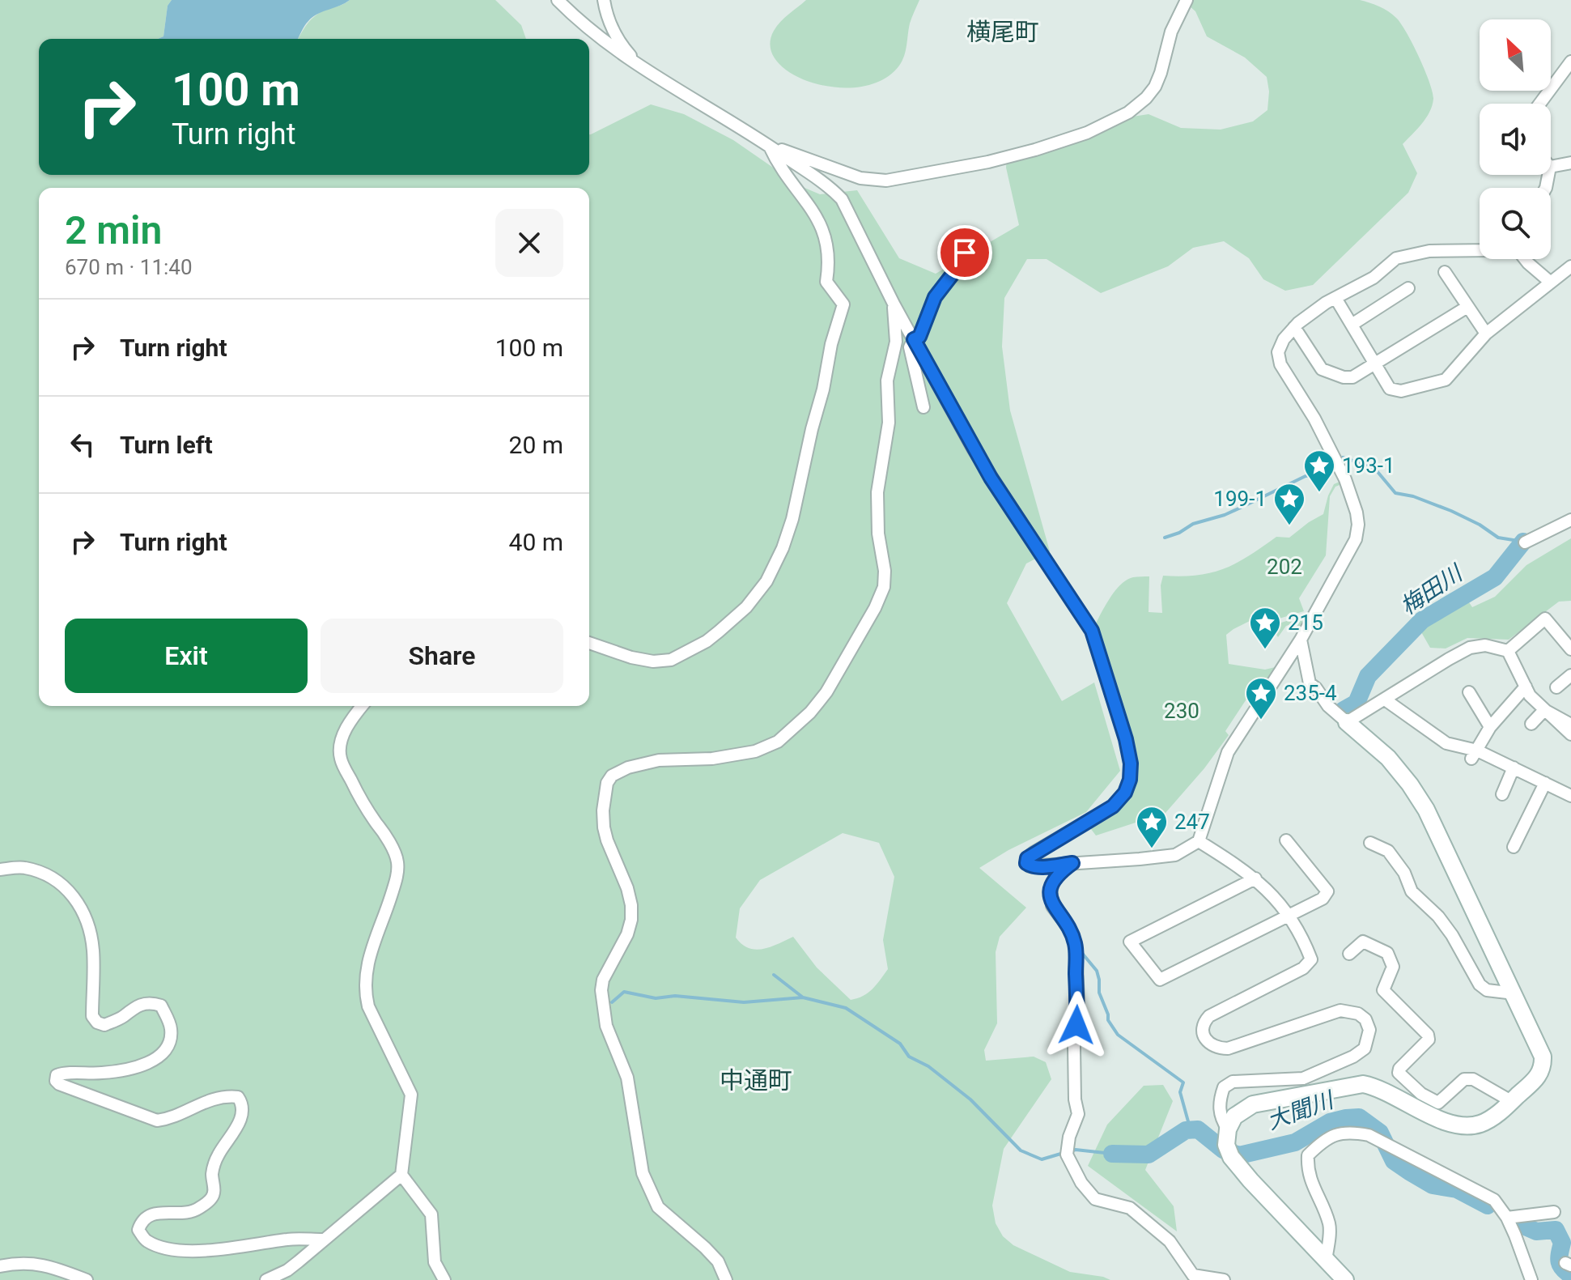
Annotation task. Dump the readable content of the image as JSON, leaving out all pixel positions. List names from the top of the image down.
{
  "districts": ["横尾町", "中通町"],
  "water": ["梅田川", "大聞川"],
  "parks": ["202", "230"],
  "places": {
    "place": [
      "193-1",
      "199-1",
      "215",
      "235-4",
      "247"
    ]
  },
  "north": "top left",
  "page": {
    "turn": ["100 m", "Turn right"],
    "heading": ["2 min", "670 m · 11:40"],
    "list": [
      {
        "name": "Turn right",
        "value": "100 m"
      },
      {
        "name": "Turn left",
        "value": "20 m"
      },
      {
        "name": "Turn right",
        "value": "40 m"
      }
    ],
    "buttons": ["Exit", "Share"]
  }
}
